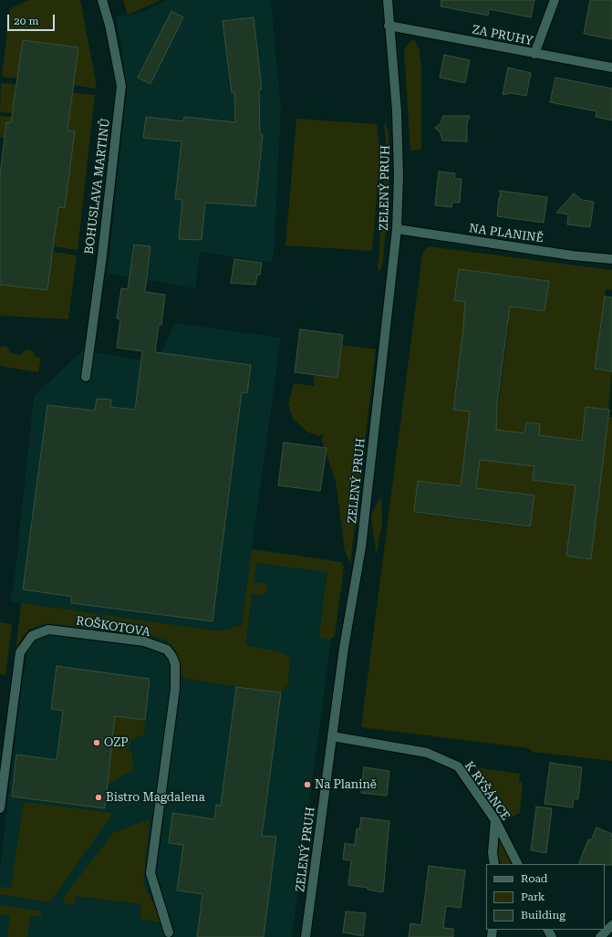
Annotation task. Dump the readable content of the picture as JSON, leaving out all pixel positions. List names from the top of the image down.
{
  "streets": {
    "street": [
      "ZA PRUHY",
      "BOHUSLAVA MARTINŮ",
      "ZELENÝ PRUH",
      "NA PLANINĚ",
      "ROŠKOTOVA",
      "K RYŠÁNCE"
    ]
  },
  "crossings": [
    ["ZA PRUHY", "ZELENÝ PRUH"],
    ["ZELENÝ PRUH", "NA PLANINĚ"],
    ["ZELENÝ PRUH", "K RYŠÁNCE"]
  ],
  "places": ["OZP", "Na Planině", "Bistro Magdalena"],
  "legend": ["Road", "Park", "Building"],
  "scale_bar": "20 m"
}
